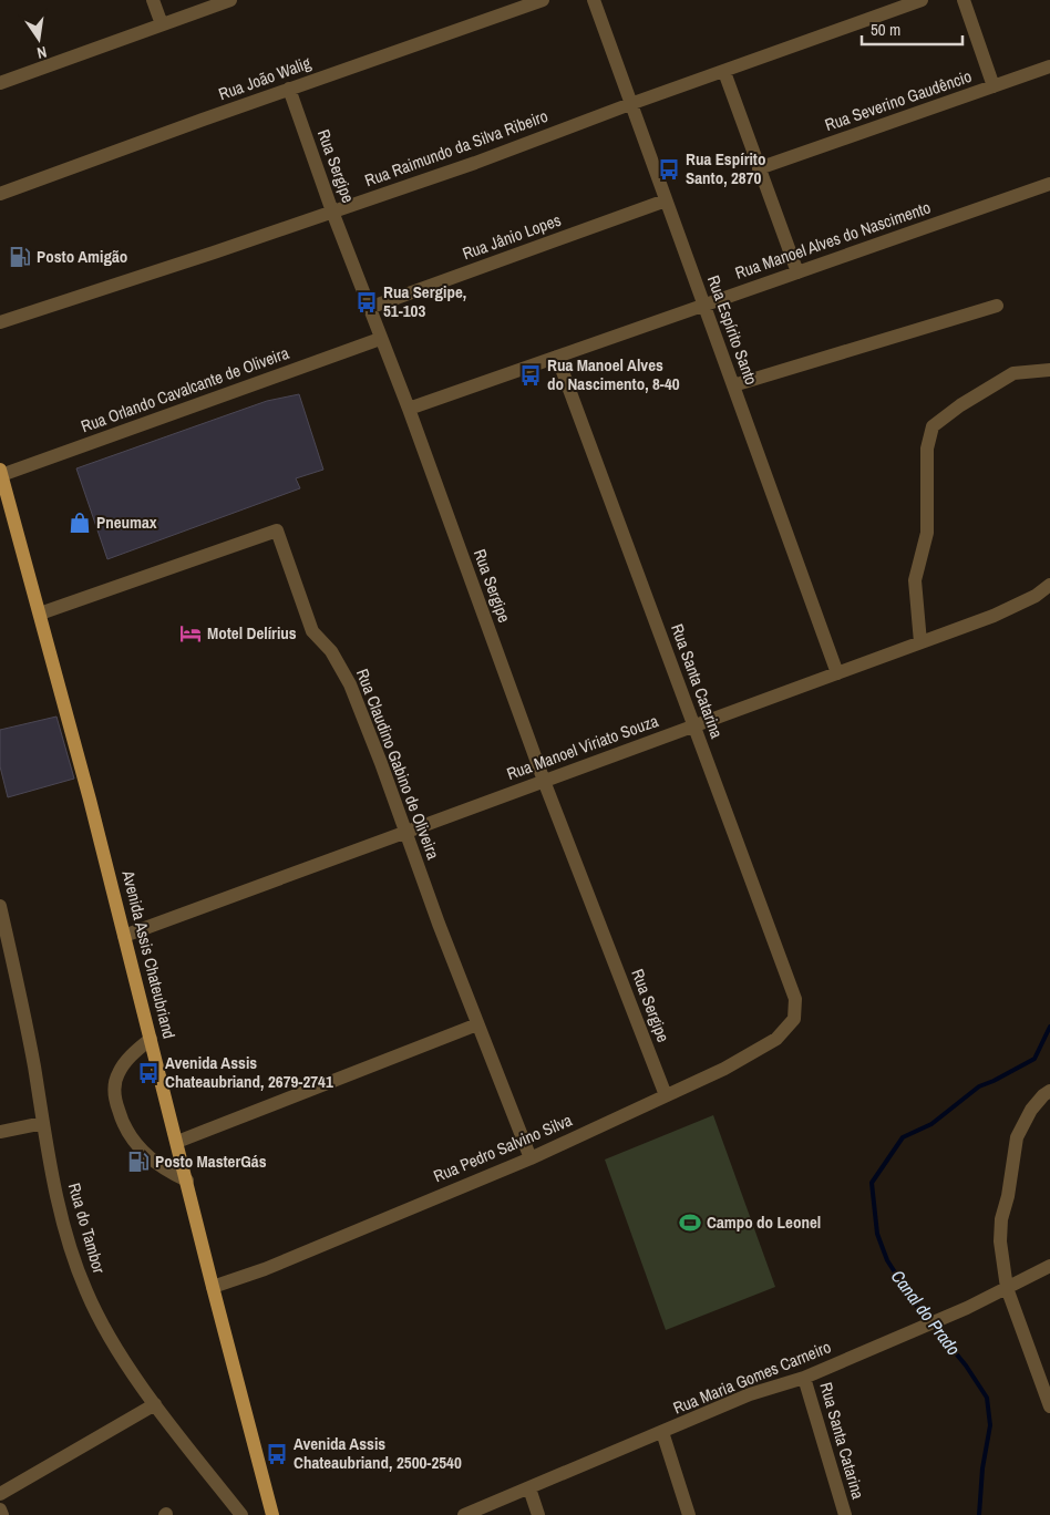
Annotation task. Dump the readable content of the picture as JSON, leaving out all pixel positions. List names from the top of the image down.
{
  "streets": {
    "main road": ["Avenida Assis Chateubriand"],
    "street": [
      "Rua João Walig",
      "Rua Severino Gaudêncio",
      "Rua Raimundo da Silva Ribeiro",
      "Rua Sergipe",
      "Rua Jânio Lopes",
      "Rua Manoel Alves do Nascimento",
      "Rua Espírito Santo",
      "Rua Orlando Cavalcante de Oliveira",
      "Rua Santa Catarina",
      "Rua Manoel Viriato Souza",
      "Rua Claudino Gabino de Oliveira",
      "Rua Pedro Salvino Silva",
      "Rua do Tambor",
      "Rua Maria Gomes Carneiro"
    ]
  },
  "crossings": [
    ["Rua João Walig", "Rua Sergipe"],
    ["Rua Raimundo da Silva Ribeiro", "Rua Sergipe"],
    ["Rua Raimundo da Silva Ribeiro", "Rua Espírito Santo"],
    ["Rua Sergipe", "Rua Jânio Lopes"],
    ["Rua Sergipe", "Rua Manoel Alves do Nascimento"],
    ["Rua Sergipe", "Rua Orlando Cavalcante de Oliveira"],
    ["Rua Sergipe", "Rua Manoel Viriato Souza"],
    ["Rua Sergipe", "Rua Pedro Salvino Silva"],
    ["Rua Jânio Lopes", "Rua Espírito Santo"],
    ["Rua Manoel Alves do Nascimento", "Rua Espírito Santo"],
    ["Rua Manoel Alves do Nascimento", "Rua Santa Catarina"],
    ["Rua Espírito Santo", "Rua Manoel Viriato Souza"],
    ["Rua Orlando Cavalcante de Oliveira", "Avenida Assis Chateubriand"],
    ["Rua Santa Catarina", "Rua Manoel Viriato Souza"],
    ["Rua Santa Catarina", "Rua Pedro Salvino Silva"],
    ["Rua Santa Catarina", "Rua Maria Gomes Carneiro"],
    ["Rua Manoel Viriato Souza", "Rua Claudino Gabino de Oliveira"],
    ["Rua Manoel Viriato Souza", "Avenida Assis Chateubriand"],
    ["Rua Claudino Gabino de Oliveira", "Avenida Assis Chateubriand"],
    ["Rua Claudino Gabino de Oliveira", "Rua Pedro Salvino Silva"],
    ["Avenida Assis Chateubriand", "Rua Pedro Salvino Silva"]
  ],
  "water": ["Canal do Prado"],
  "places": {
    "bus stop": [
      "Rua Espírito Santo, 2870",
      "Rua Sergipe, 51-103",
      "Rua Manoel Alves do Nascimento, 8-40",
      "Avenida Assis Chateaubriand, 2679-2741",
      "Avenida Assis Chateaubriand, 2500-2540"
    ],
    "fuel station": ["Posto Amigão", "Posto MasterGás"],
    "shop": ["Pneumax"],
    "hotel": ["Motel Delírius"],
    "sports": ["Campo do Leonel"]
  },
  "scale_bar": "50 m",
  "north": "bottom"
}
